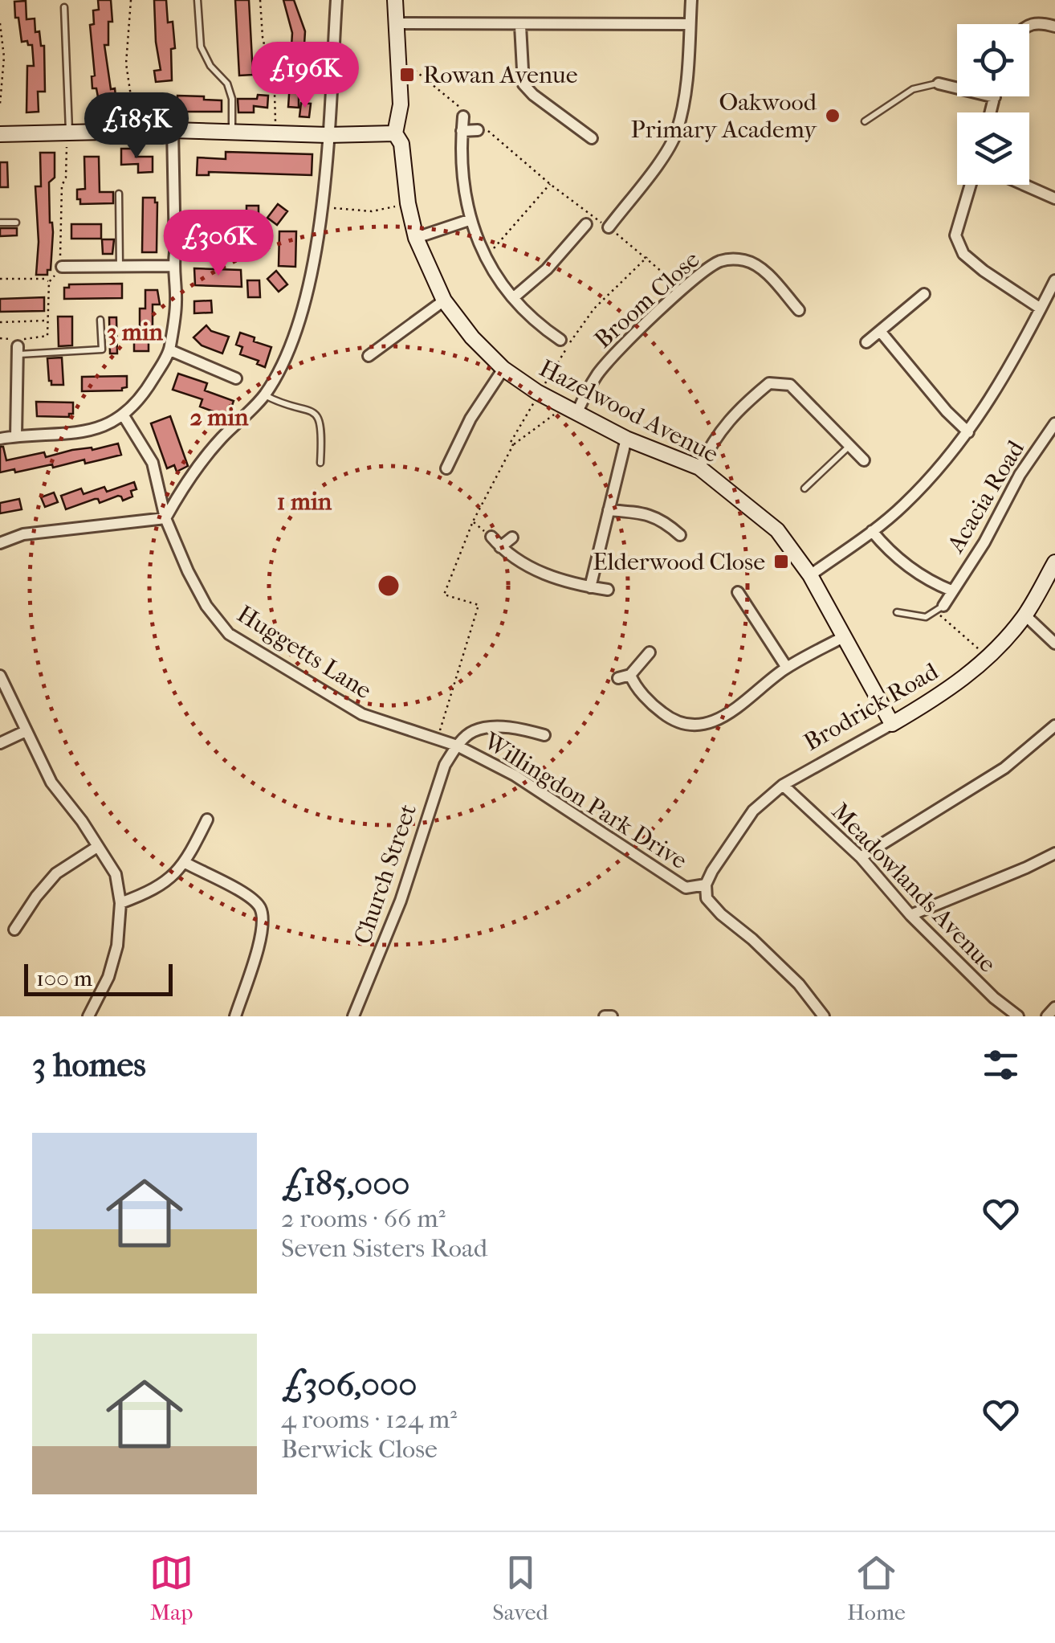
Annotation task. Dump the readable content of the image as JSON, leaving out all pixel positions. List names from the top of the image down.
{
  "streets": {
    "street": [
      "Broom Close",
      "Hazelwood Avenue",
      "Acacia Road",
      "Huggetts Lane",
      "Brodrick Road",
      "Willingdon Park Drive",
      "Church Street",
      "Meadowlands Avenue"
    ]
  },
  "crossings": [
    ["Broom Close", "Hazelwood Avenue"],
    ["Hazelwood Avenue", "Brodrick Road"],
    ["Huggetts Lane", "Willingdon Park Drive"],
    ["Huggetts Lane", "Church Street"],
    ["Brodrick Road", "Willingdon Park Drive"],
    ["Brodrick Road", "Meadowlands Avenue"],
    ["Willingdon Park Drive", "Church Street"]
  ],
  "places": {
    "transit": ["Rowan Avenue", "Elderwood Close"],
    "other": ["Oakwood Primary Academy"]
  },
  "scale_bar": "100 m",
  "page": {
    "price": ["£196K", "£185K", "£306K"],
    "scale": "100 m",
    "heading": "3 homes",
    "list": [
      {
        "name": "£185,000",
        "note": "2 rooms · 66 m² · Seven Sisters Road"
      },
      {
        "name": "£306,000",
        "note": "4 rooms · 124 m² · Berwick Close"
      }
    ],
    "tabs": ["Map", "Saved", "Home"]
  },
  "rings": ["3 min", "2 min", "1 min"]
}
